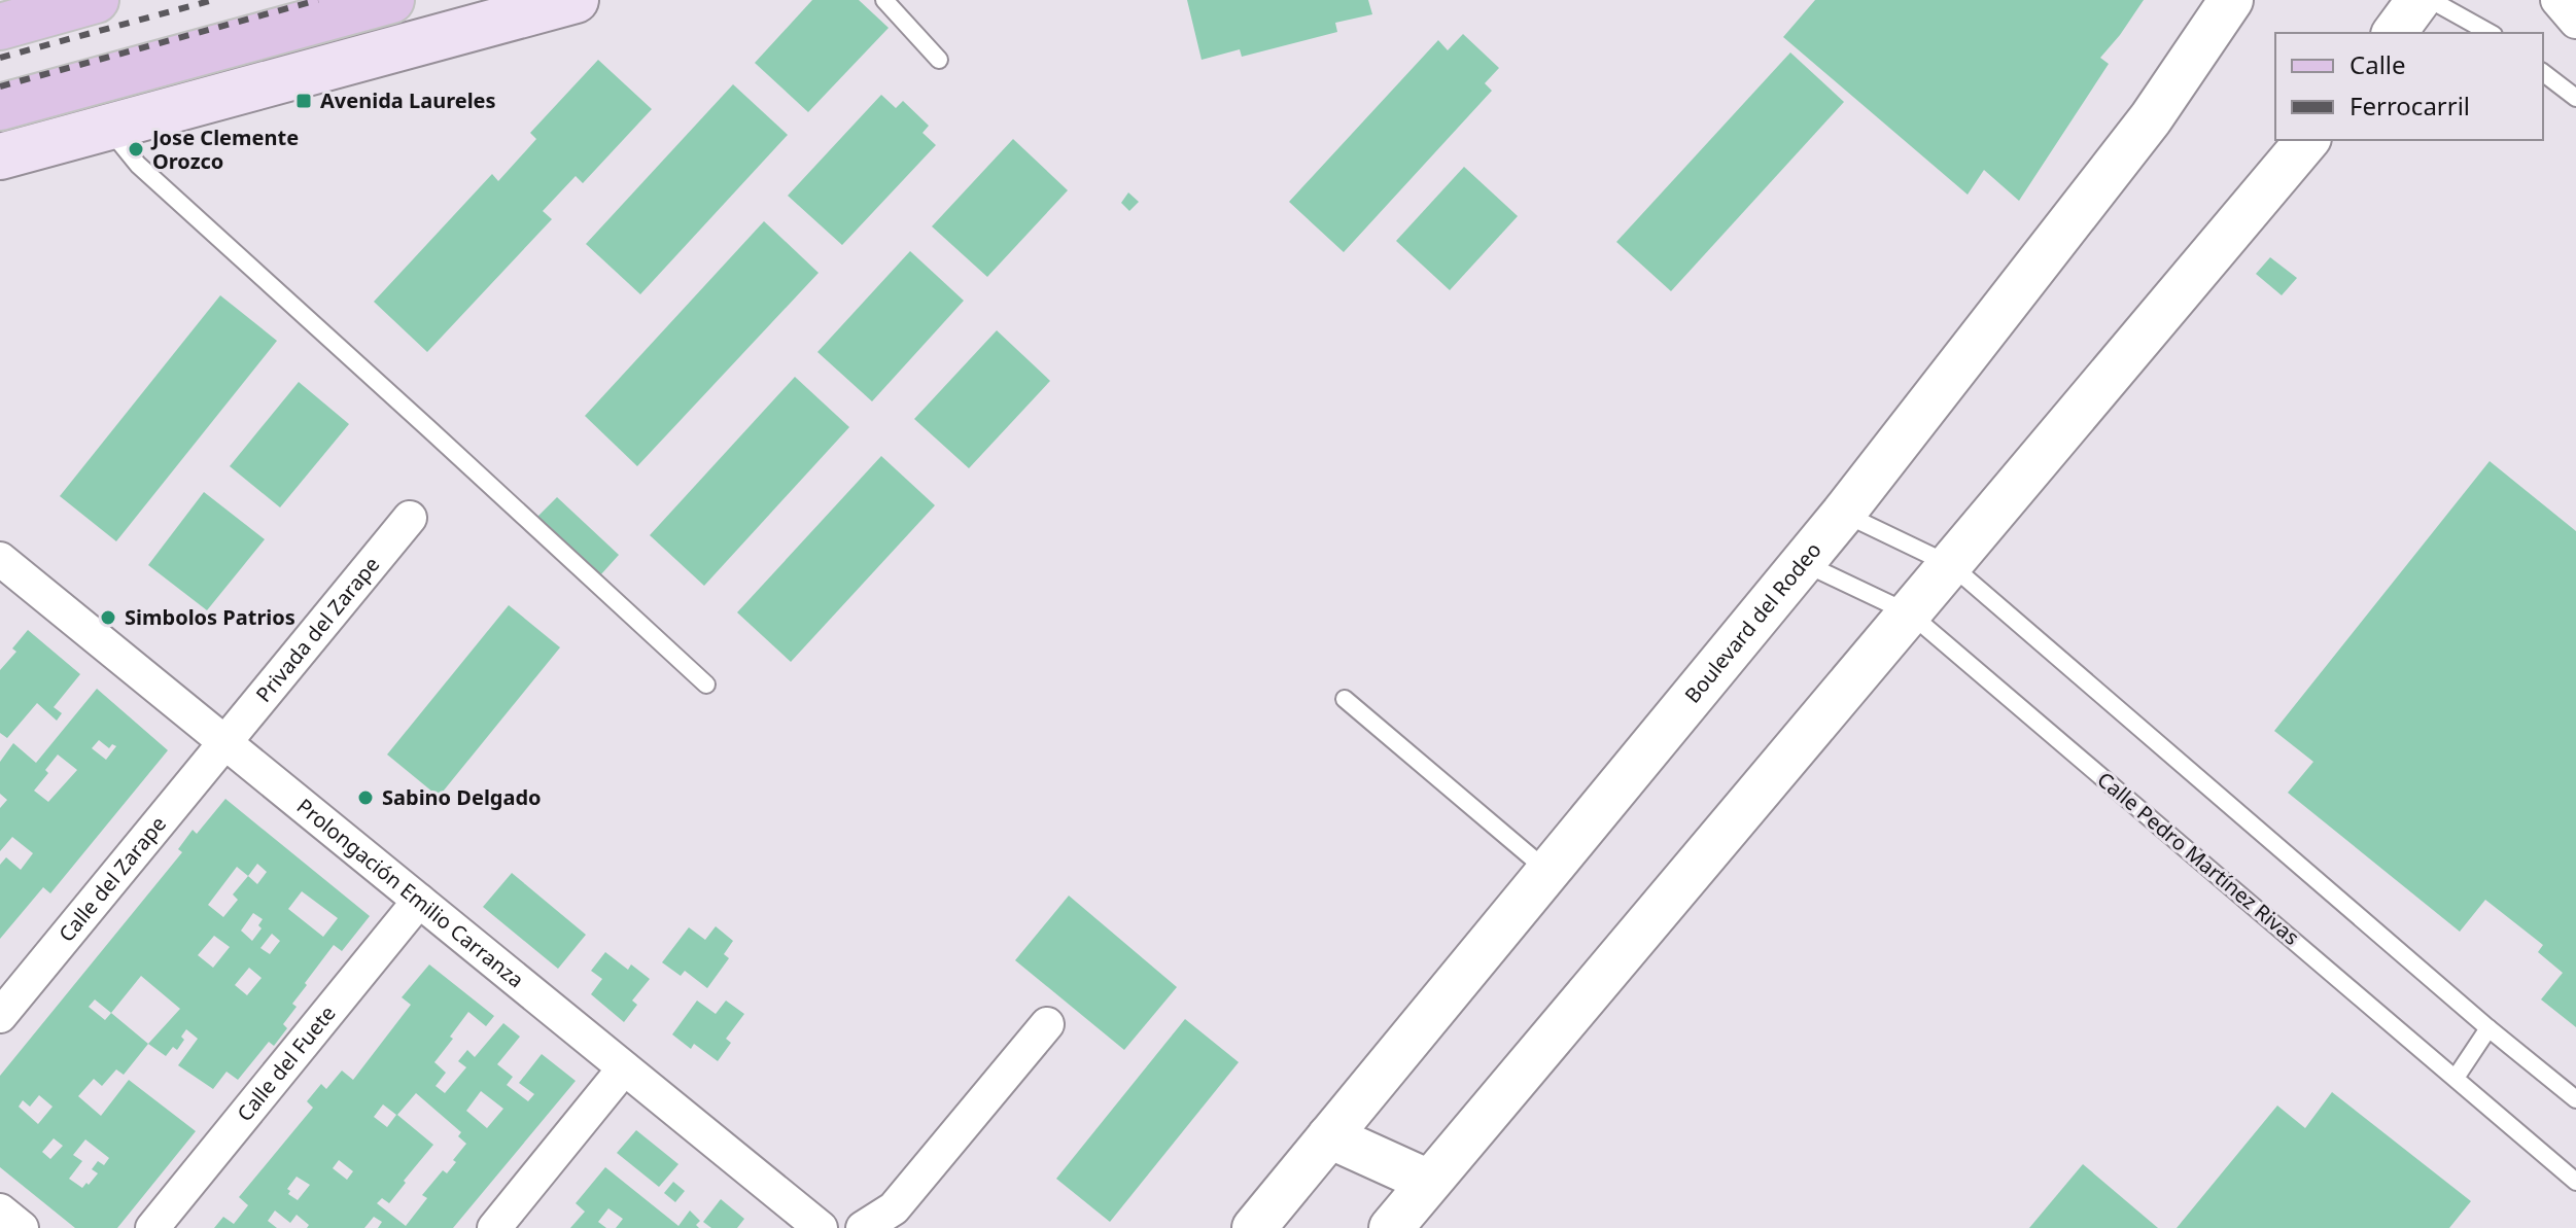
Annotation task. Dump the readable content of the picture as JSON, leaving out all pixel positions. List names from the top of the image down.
{
  "streets": {
    "street": [
      "Boulevard del Rodeo",
      "Privada del Zarape",
      "Calle del Zarape",
      "Prolongación Emilio Carranza",
      "Calle del Fuete"
    ],
    "lane": ["Calle Pedro Martínez Rivas"]
  },
  "crossings": [
    ["Boulevard del Rodeo", "Calle Pedro Martínez Rivas"],
    ["Privada del Zarape", "Calle del Zarape"],
    ["Privada del Zarape", "Prolongación Emilio Carranza"],
    ["Calle del Zarape", "Prolongación Emilio Carranza"],
    ["Prolongación Emilio Carranza", "Calle del Fuete"]
  ],
  "places": {
    "transit": ["Avenida Laureles"],
    "other": ["Jose Clemente Orozco", "Simbolos Patrios", "Sabino Delgado"]
  },
  "legend": ["Calle", "Ferrocarril"]
}
